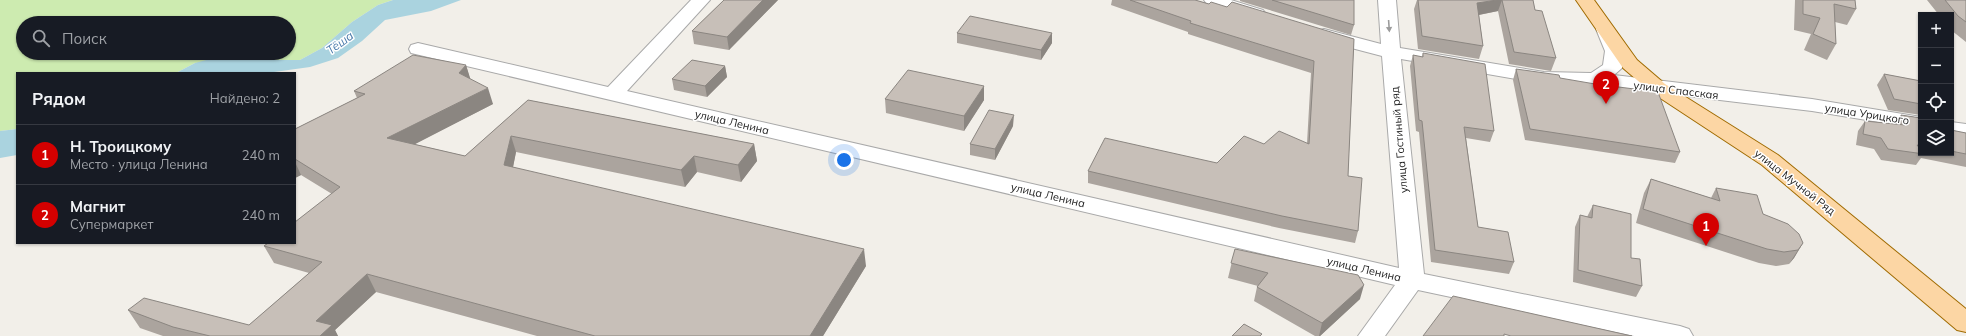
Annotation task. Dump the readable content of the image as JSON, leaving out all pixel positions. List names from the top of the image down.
{
  "streets": {
    "main road": ["улица Мучной Ряд"],
    "street": [
      "улица Спасская",
      "улица Урицкого",
      "улица Ленина",
      "улица Гостиный ряд"
    ]
  },
  "crossings": [
    ["улица Спасская", "улица Урицкого"],
    ["улица Спасская", "улица Гостиный ряд"],
    ["улица Спасская", "улица Мучной Ряд"],
    ["улица Ленина", "улица Гостиный ряд"]
  ],
  "water": ["Тёша"],
  "page": {
    "map_buttons": ["+", "−"],
    "search": "Поиск",
    "pins": ["2", "1"],
    "heading": ["Рядом", "Найдено: 2"],
    "list": [
      {
        "mark": "1",
        "name": "Н. Троицкому",
        "note": "Место · улица Ленина",
        "value": "240 m"
      },
      {
        "mark": "2",
        "name": "Магнит",
        "note": "Супермаркет",
        "value": "240 m"
      }
    ]
  }
}
